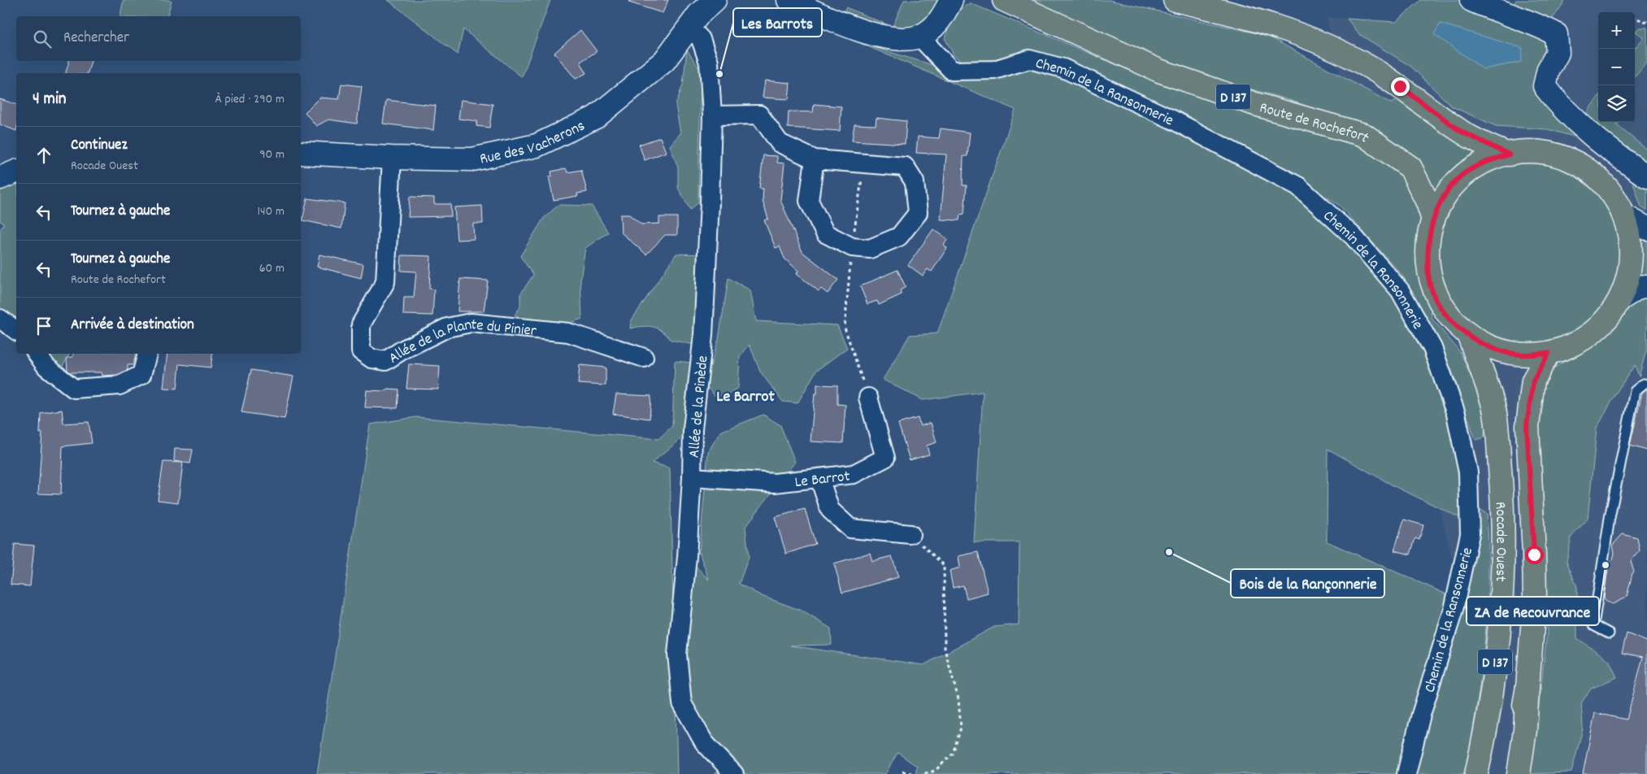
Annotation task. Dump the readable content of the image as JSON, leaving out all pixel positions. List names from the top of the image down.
{
  "streets": {
    "main road": ["D 137", "Route de Rochefort", "Rocade Ouest"],
    "street": [
      "Chemin de la Ransonnerie",
      "Rue des Vacherons",
      "Allée de la Plante du Pinier",
      "Allée de la Pinède",
      "Le Barrot"
    ]
  },
  "crossings": [
    ["Rue des Vacherons", "Allée de la Plante du Pinier"],
    ["Rue des Vacherons", "Allée de la Pinède"],
    ["Allée de la Pinède", "Le Barrot"]
  ],
  "districts": ["Le Barrot"],
  "places": ["Les Barrots", "Bois de la Rançonnerie", "ZA de Recouvrance"],
  "page": {
    "map_buttons": ["+", "−"],
    "search": "Rechercher",
    "heading": ["4 min", "À pied · 290 m"],
    "list": [
      ["Continuez", "Rocade Ouest", "90 m"],
      ["Tournez à gauche", "140 m"],
      ["Tournez à gauche", "Route de Rochefort", "60 m"],
      "Arrivée à destination"
    ]
  }
}
